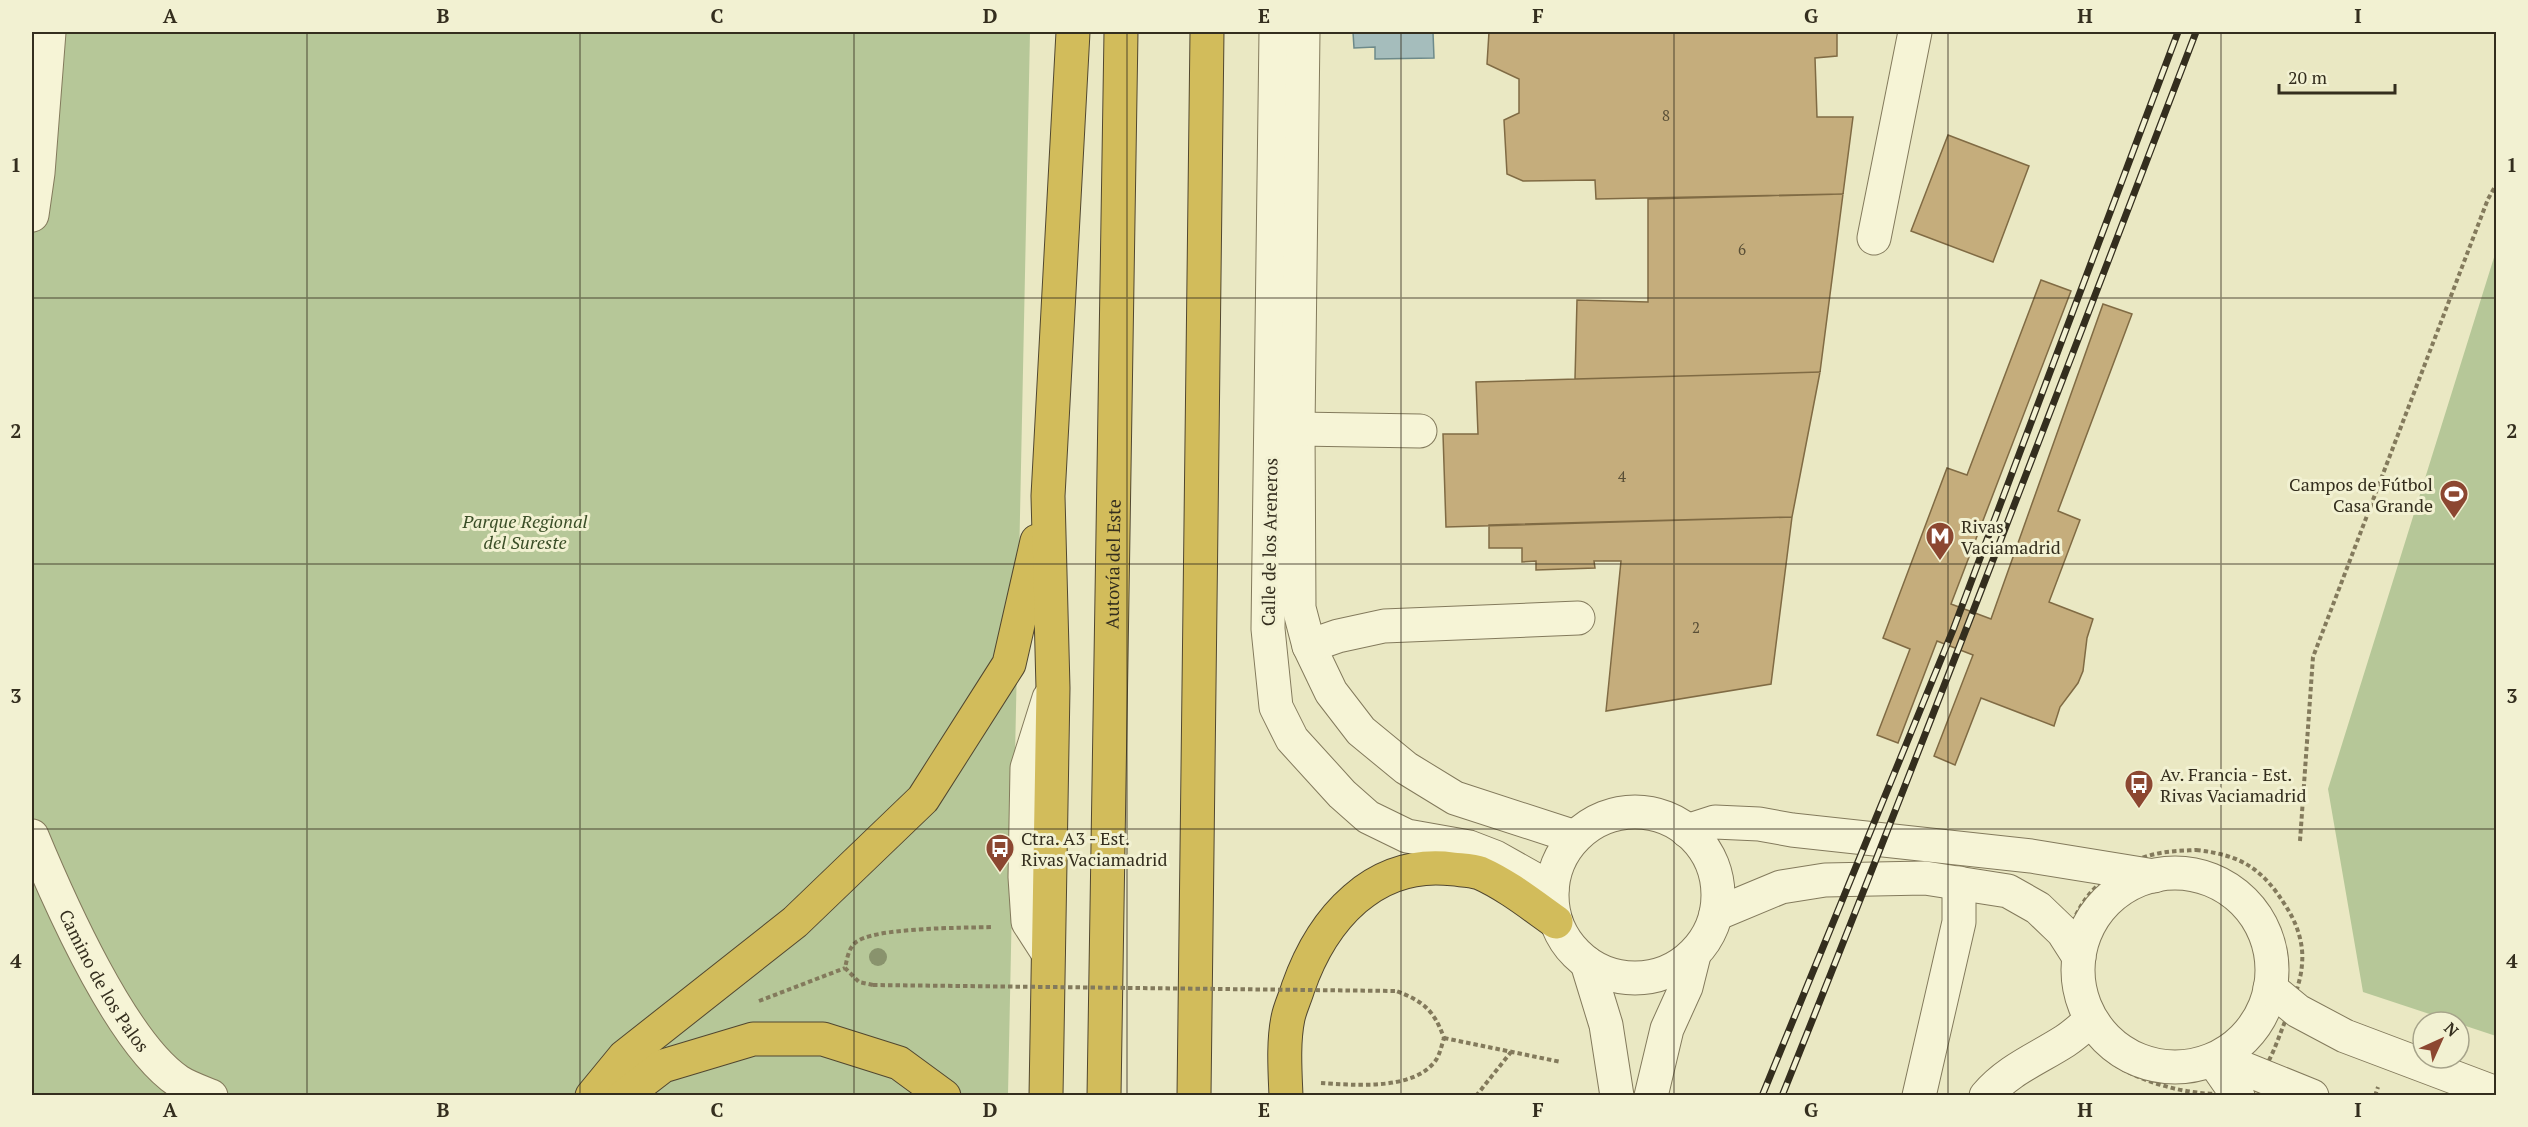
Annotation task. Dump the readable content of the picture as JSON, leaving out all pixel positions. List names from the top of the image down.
{
  "streets": {
    "highway": ["Autovía del Este"],
    "street": ["Calle de los Areneros", "Camino de los Palos"]
  },
  "parks": ["Parque Regional del Sureste"],
  "places": {
    "sports": ["Campos de Fútbol Casa Grande"],
    "metro station": ["Rivas Vaciamadrid"],
    "bus stop": ["Av. Francia - Est. Rivas Vaciamadrid", "Ctra. A3 - Est. Rivas Vaciamadrid"]
  },
  "house_numbers": [
    "8",
    "6",
    "4",
    "2"
  ],
  "scale_bar": "20 m",
  "north": "top right",
  "grid": {
    "columns": [
      "A",
      "B",
      "C",
      "D",
      "E",
      "F",
      "G",
      "H",
      "I"
    ],
    "rows": [
      "1",
      "2",
      "3",
      "4"
    ]
  }
}
